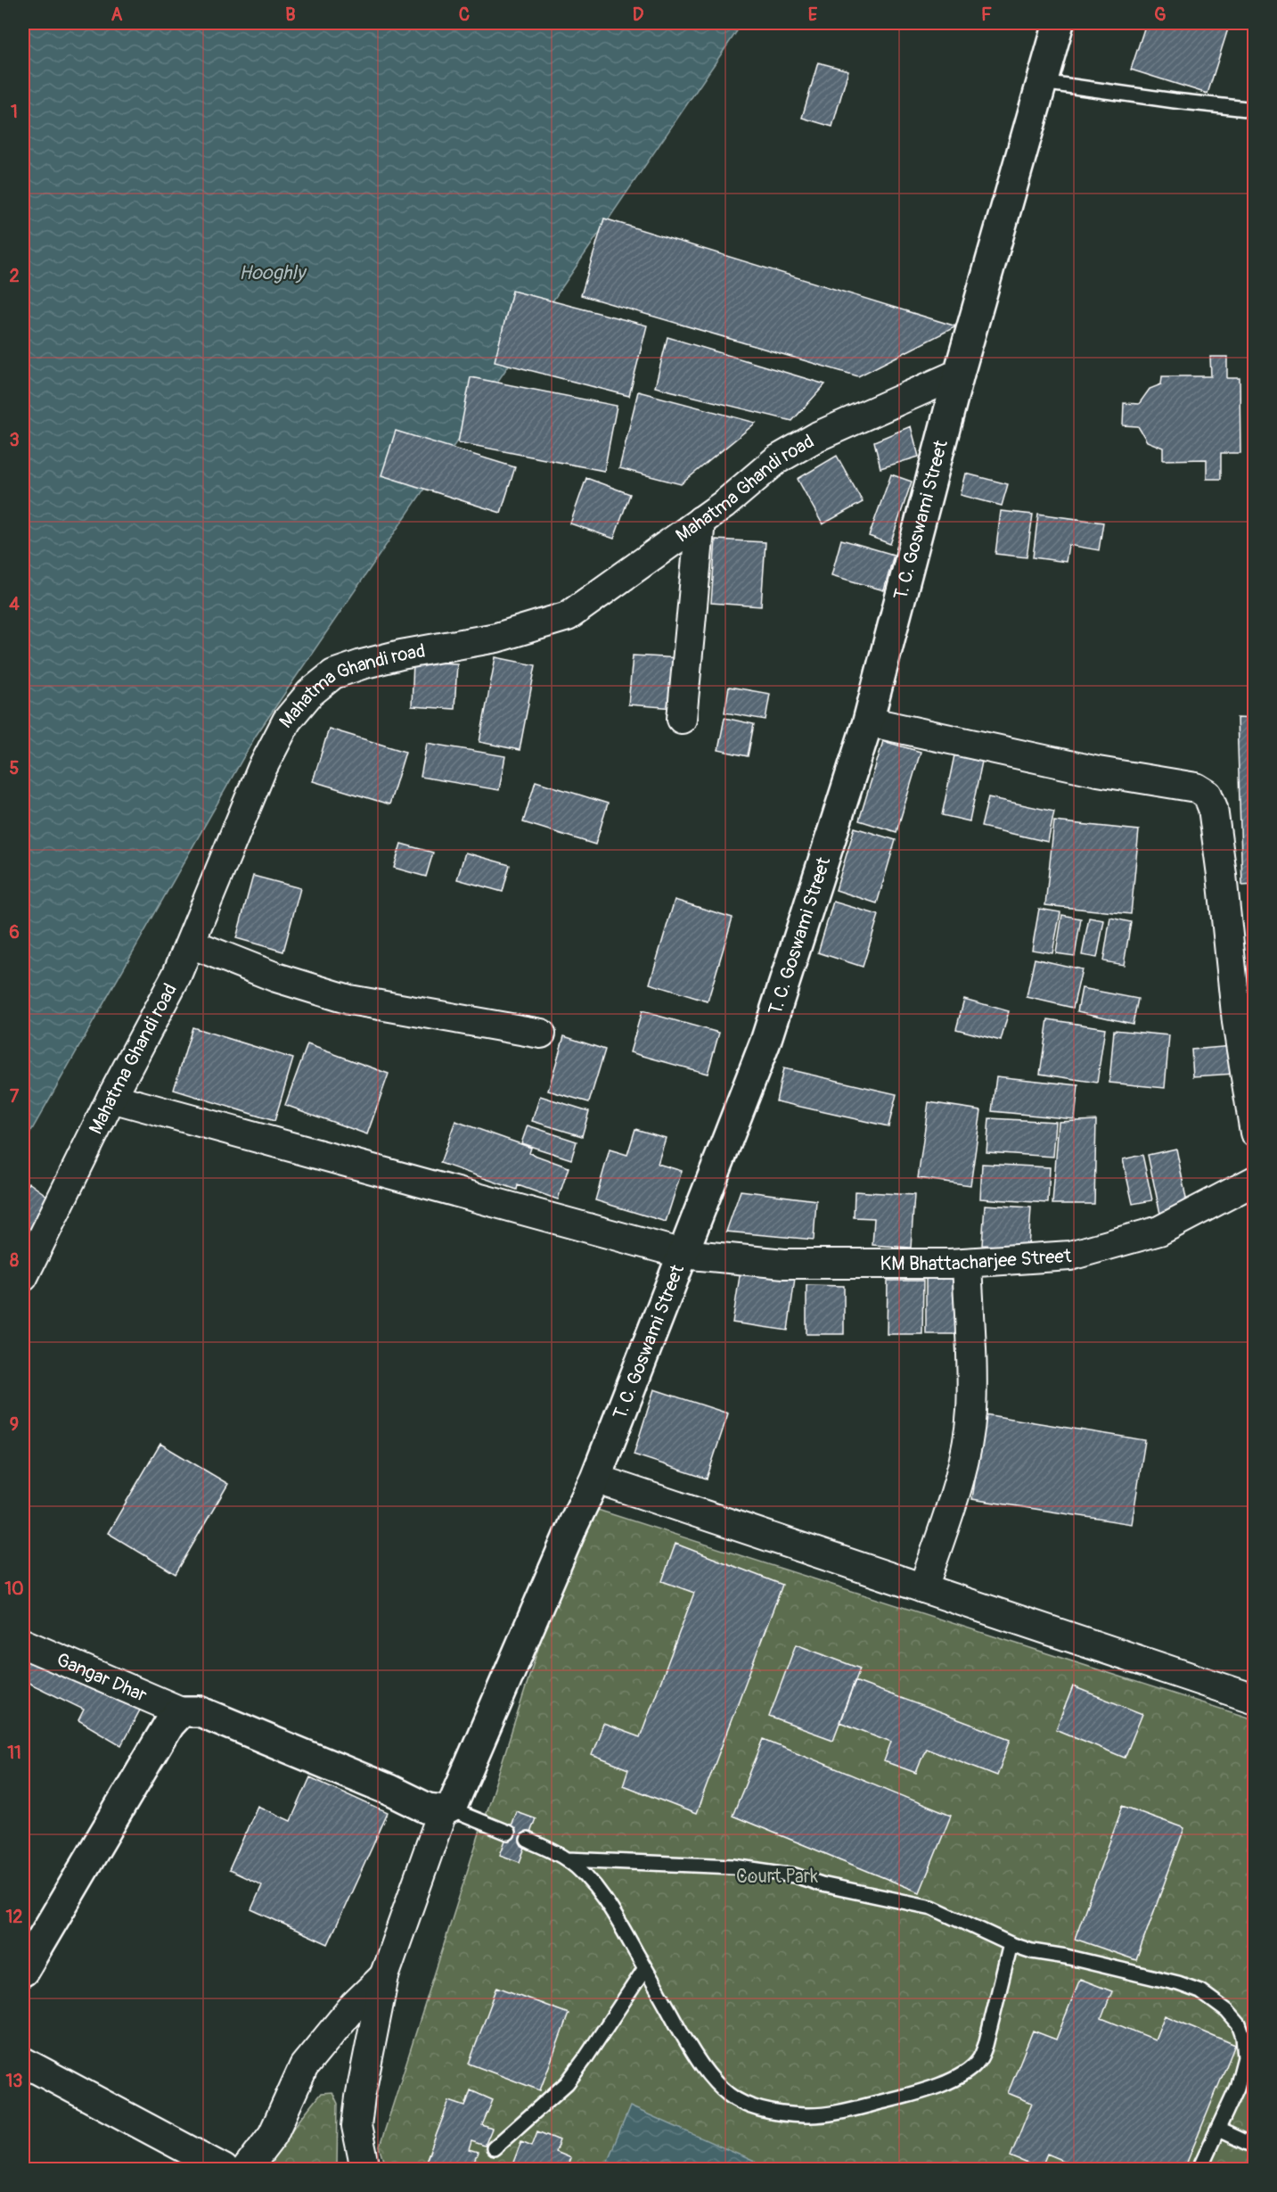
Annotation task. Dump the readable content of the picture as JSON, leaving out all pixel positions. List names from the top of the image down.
{
  "streets": {
    "street": [
      "Mahatma Ghandi road",
      "T. C. Goswami Street",
      "KM Bhattacharjee Street",
      "Gangar Dhar"
    ]
  },
  "crossings": [
    ["Mahatma Ghandi road", "T. C. Goswami Street"],
    ["Mahatma Ghandi road", "KM Bhattacharjee Street"],
    ["T. C. Goswami Street", "KM Bhattacharjee Street"]
  ],
  "water": ["Hooghly"],
  "parks": ["Court Park"],
  "grid": {
    "columns": [
      "A",
      "B",
      "C",
      "D",
      "E",
      "F",
      "G"
    ],
    "rows": [
      "1",
      "2",
      "3",
      "4",
      "5",
      "6",
      "7",
      "8",
      "9",
      "10",
      "11",
      "12",
      "13"
    ]
  }
}
